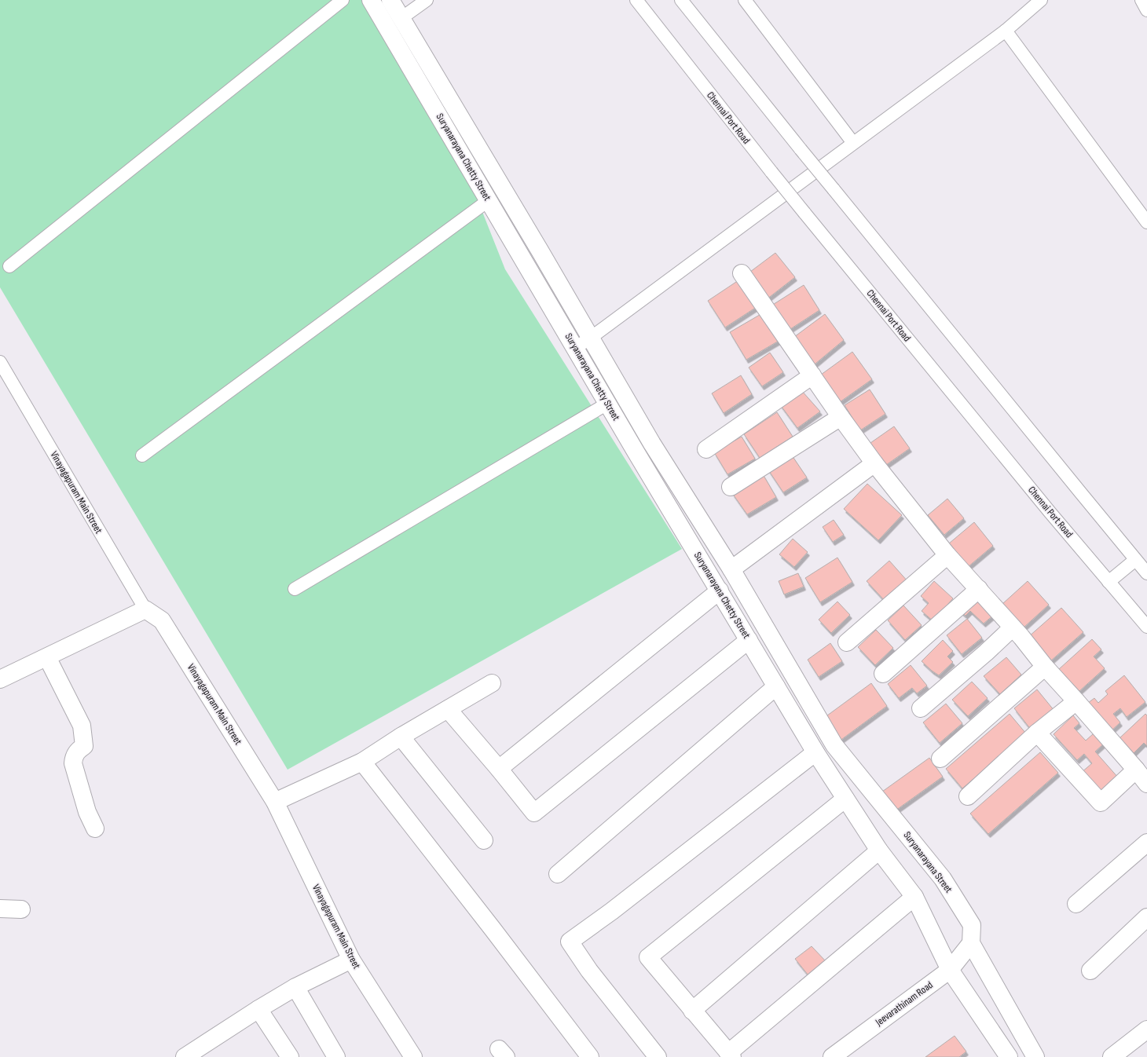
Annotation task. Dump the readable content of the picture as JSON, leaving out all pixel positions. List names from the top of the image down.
{
  "streets": {
    "street": [
      "Suryanarayana Chetty Street",
      "Vinayagapuram Main Street",
      "Suryanarayana Street",
      "Jeevarathinam Road"
    ],
    "lane": ["Chennai Port Road"]
  },
  "crossings": [
    ["Suryanarayana Chetty Street", "Suryanarayana Street"],
    ["Suryanarayana Street", "Jeevarathinam Road"]
  ]
}
